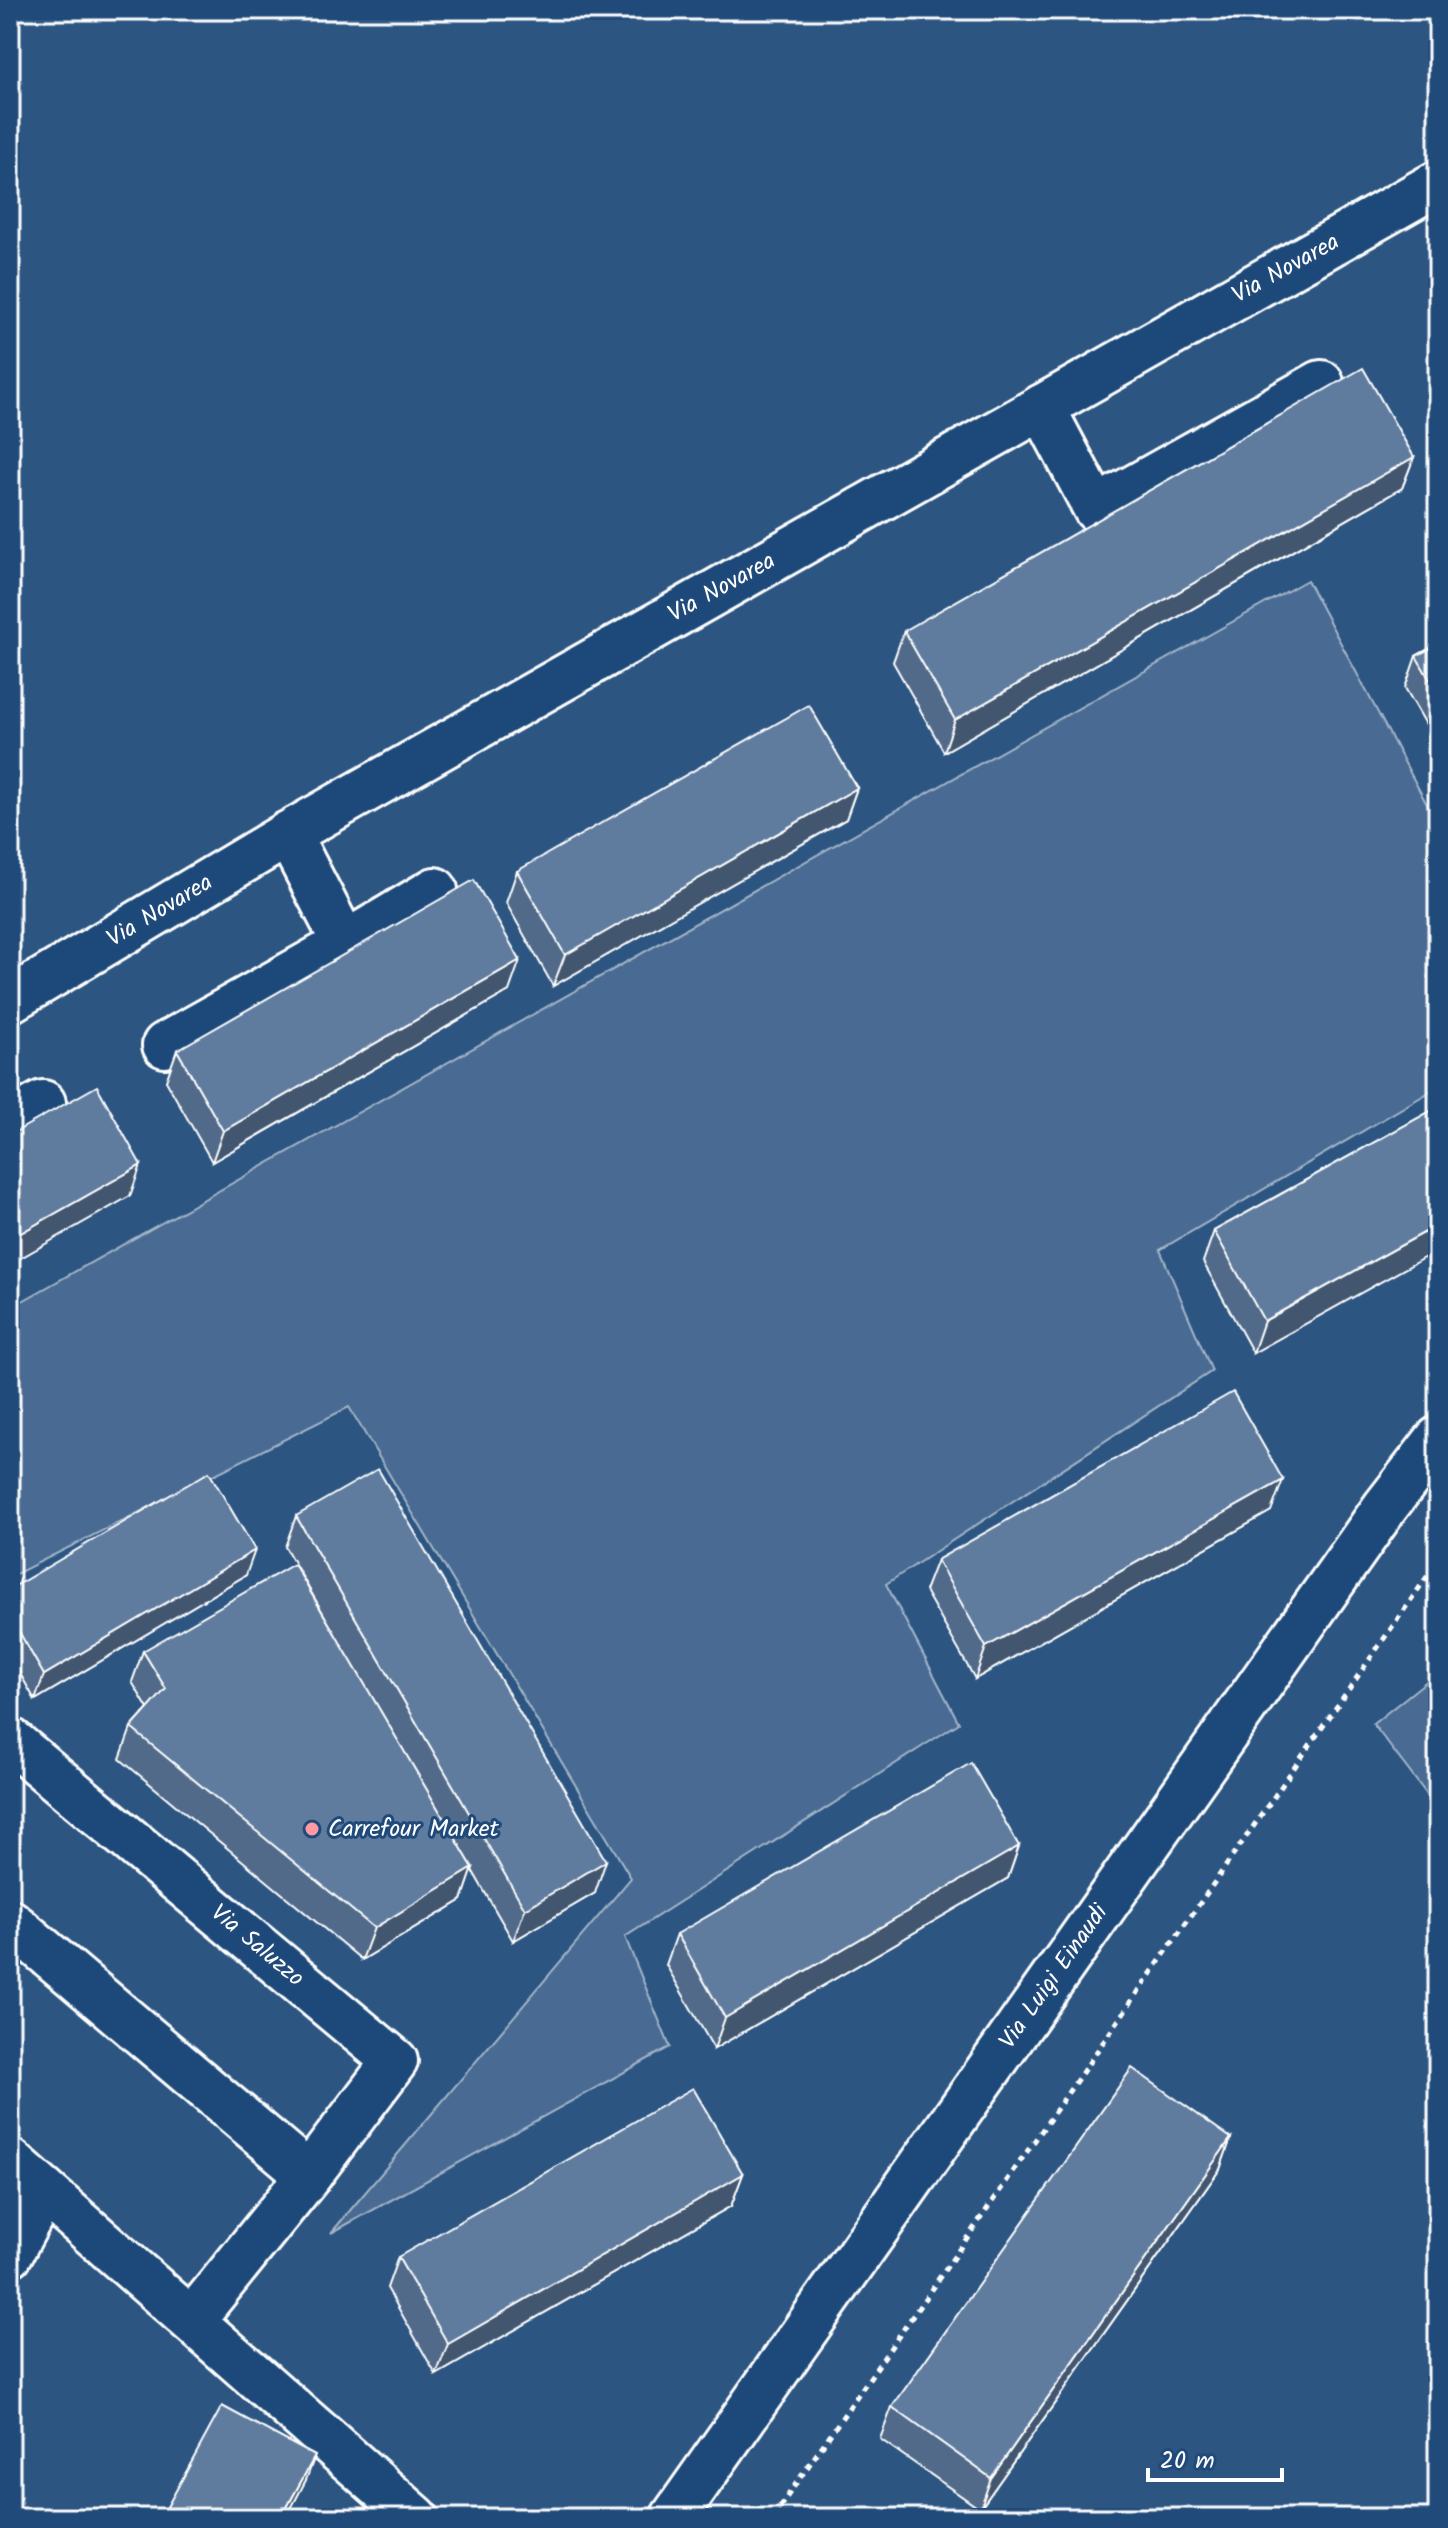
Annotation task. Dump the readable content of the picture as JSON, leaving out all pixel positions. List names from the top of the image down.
{
  "streets": {
    "street": ["Via Novarea", "Via Saluzzo", "Via Luigi Einaudi"]
  },
  "places": ["Carrefour Market"],
  "scale_bar": "20 m"
}
